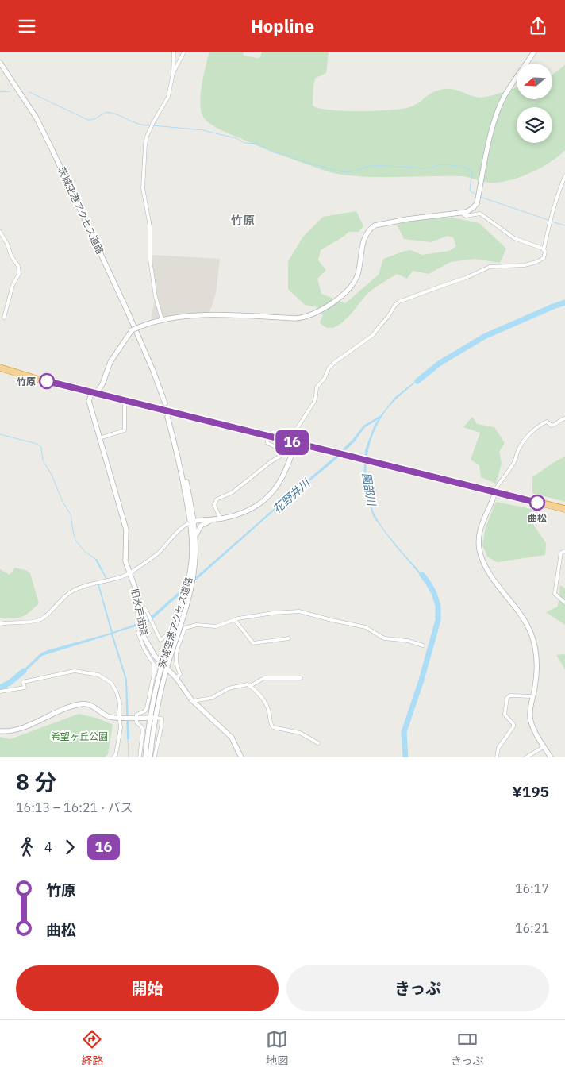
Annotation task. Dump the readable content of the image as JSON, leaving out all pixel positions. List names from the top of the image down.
{
  "streets": {
    "street": ["茨城空港アクセス道路", "旧水戸街道"]
  },
  "crossings": [
    ["茨城空港アクセス道路", "旧水戸街道"]
  ],
  "districts": ["竹原"],
  "water": ["園部川", "花野井川"],
  "parks": ["希望ヶ丘公園"],
  "places": ["竹原", "曲松"],
  "lines": ["bus line 16"],
  "north": "left",
  "page": {
    "header": "Hopline",
    "on_map": "16",
    "heading": ["8 分", "16:13 – 16:21 · バス", "¥195"],
    "legs": ["4", "16"],
    "list": [
      {
        "name": "竹原",
        "value": "16:17"
      },
      {
        "name": "曲松",
        "value": "16:21"
      }
    ],
    "buttons": ["開始", "きっぷ"],
    "tabs": ["経路", "地図", "きっぷ"]
  }
}
